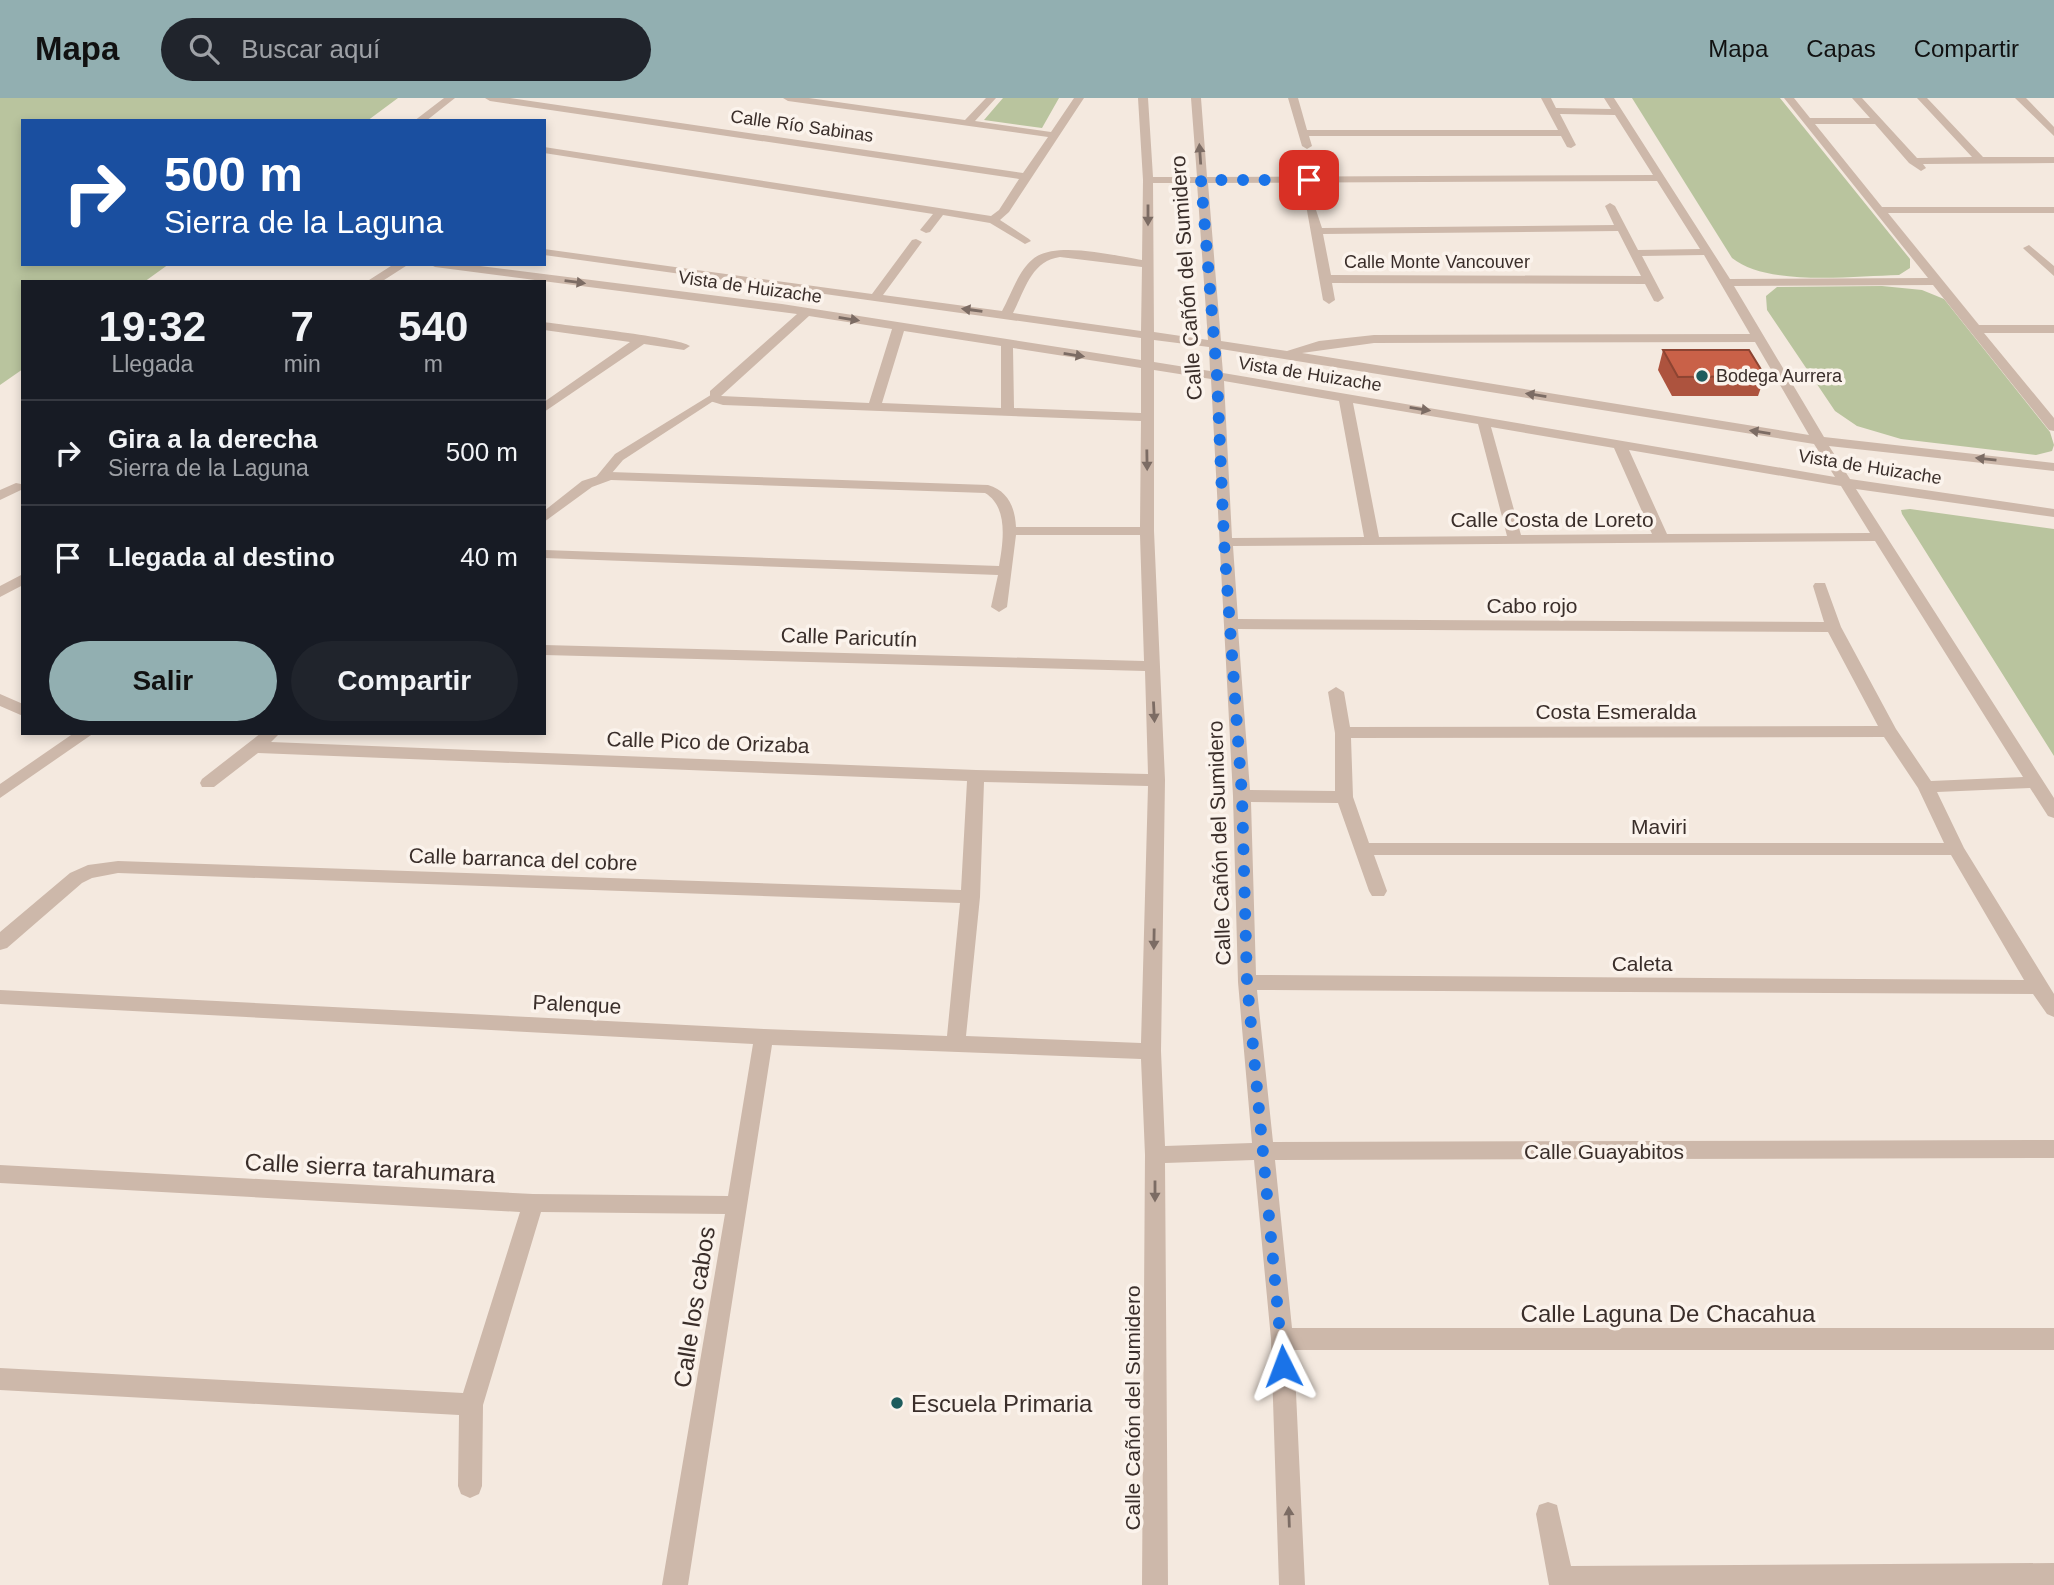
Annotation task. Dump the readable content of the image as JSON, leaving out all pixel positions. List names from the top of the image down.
{
  "streets": {
    "street": [
      "Calle Río Sabinas",
      "Calle Monte Vancouver",
      "Calle Cañón del Sumidero",
      "Vista de Huizache",
      "Calle Costa de Loreto",
      "Cabo rojo",
      "Calle Paricutín",
      "Costa Esmeralda",
      "Calle Pico de Orizaba",
      "Maviri",
      "Calle barranca del cobre",
      "Caleta",
      "Palenque",
      "Calle Guayabitos",
      "Calle sierra tarahumara",
      "Calle los cabos",
      "Calle Laguna De Chacahua"
    ]
  },
  "crossings": [
    ["Calle Cañón del Sumidero", "Vista de Huizache"],
    ["Calle Cañón del Sumidero", "Calle Costa de Loreto"],
    ["Calle Cañón del Sumidero", "Cabo rojo"],
    ["Calle Cañón del Sumidero", "Calle Paricutín"],
    ["Calle Cañón del Sumidero", "Calle Pico de Orizaba"],
    ["Calle Cañón del Sumidero", "Caleta"],
    ["Calle Cañón del Sumidero", "Palenque"],
    ["Calle Cañón del Sumidero", "Calle Guayabitos"],
    ["Calle Cañón del Sumidero", "Calle Laguna De Chacahua"],
    ["Palenque", "Calle los cabos"],
    ["Calle sierra tarahumara", "Calle los cabos"]
  ],
  "places": ["Bodega Aurrera", "Escuela Primaria"],
  "page": {
    "header": "Mapa",
    "search": "Buscar aquí",
    "nav": ["Mapa", "Capas", "Compartir"],
    "turn": ["500 m", "Sierra de la Laguna"],
    "eta": [
      "19:32",
      "Llegada",
      "7",
      "min",
      "540",
      "m"
    ],
    "list": [
      {
        "name": "Gira a la derecha",
        "note": "Sierra de la Laguna",
        "value": "500 m"
      },
      {
        "name": "Llegada al destino",
        "value": "40 m"
      }
    ],
    "buttons": ["Salir", "Compartir"]
  }
}
